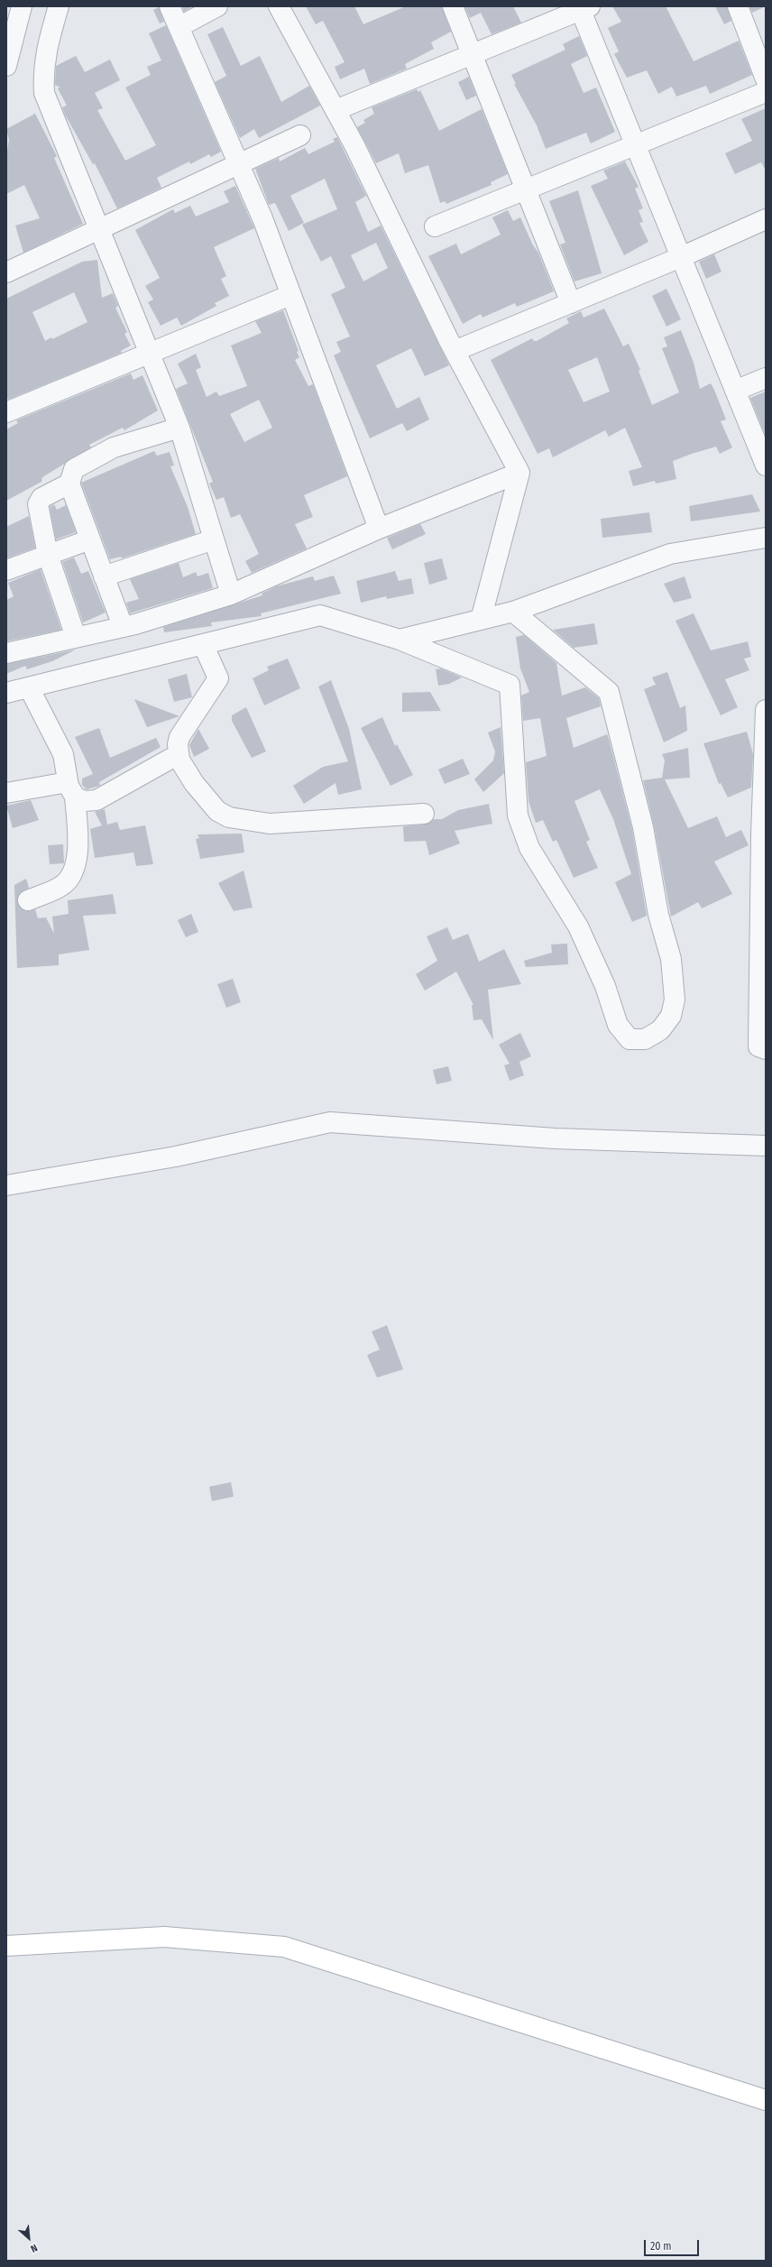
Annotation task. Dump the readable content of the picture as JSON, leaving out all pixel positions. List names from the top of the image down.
{
  "scale_bar": "20 m",
  "north": "bottom right"
}
